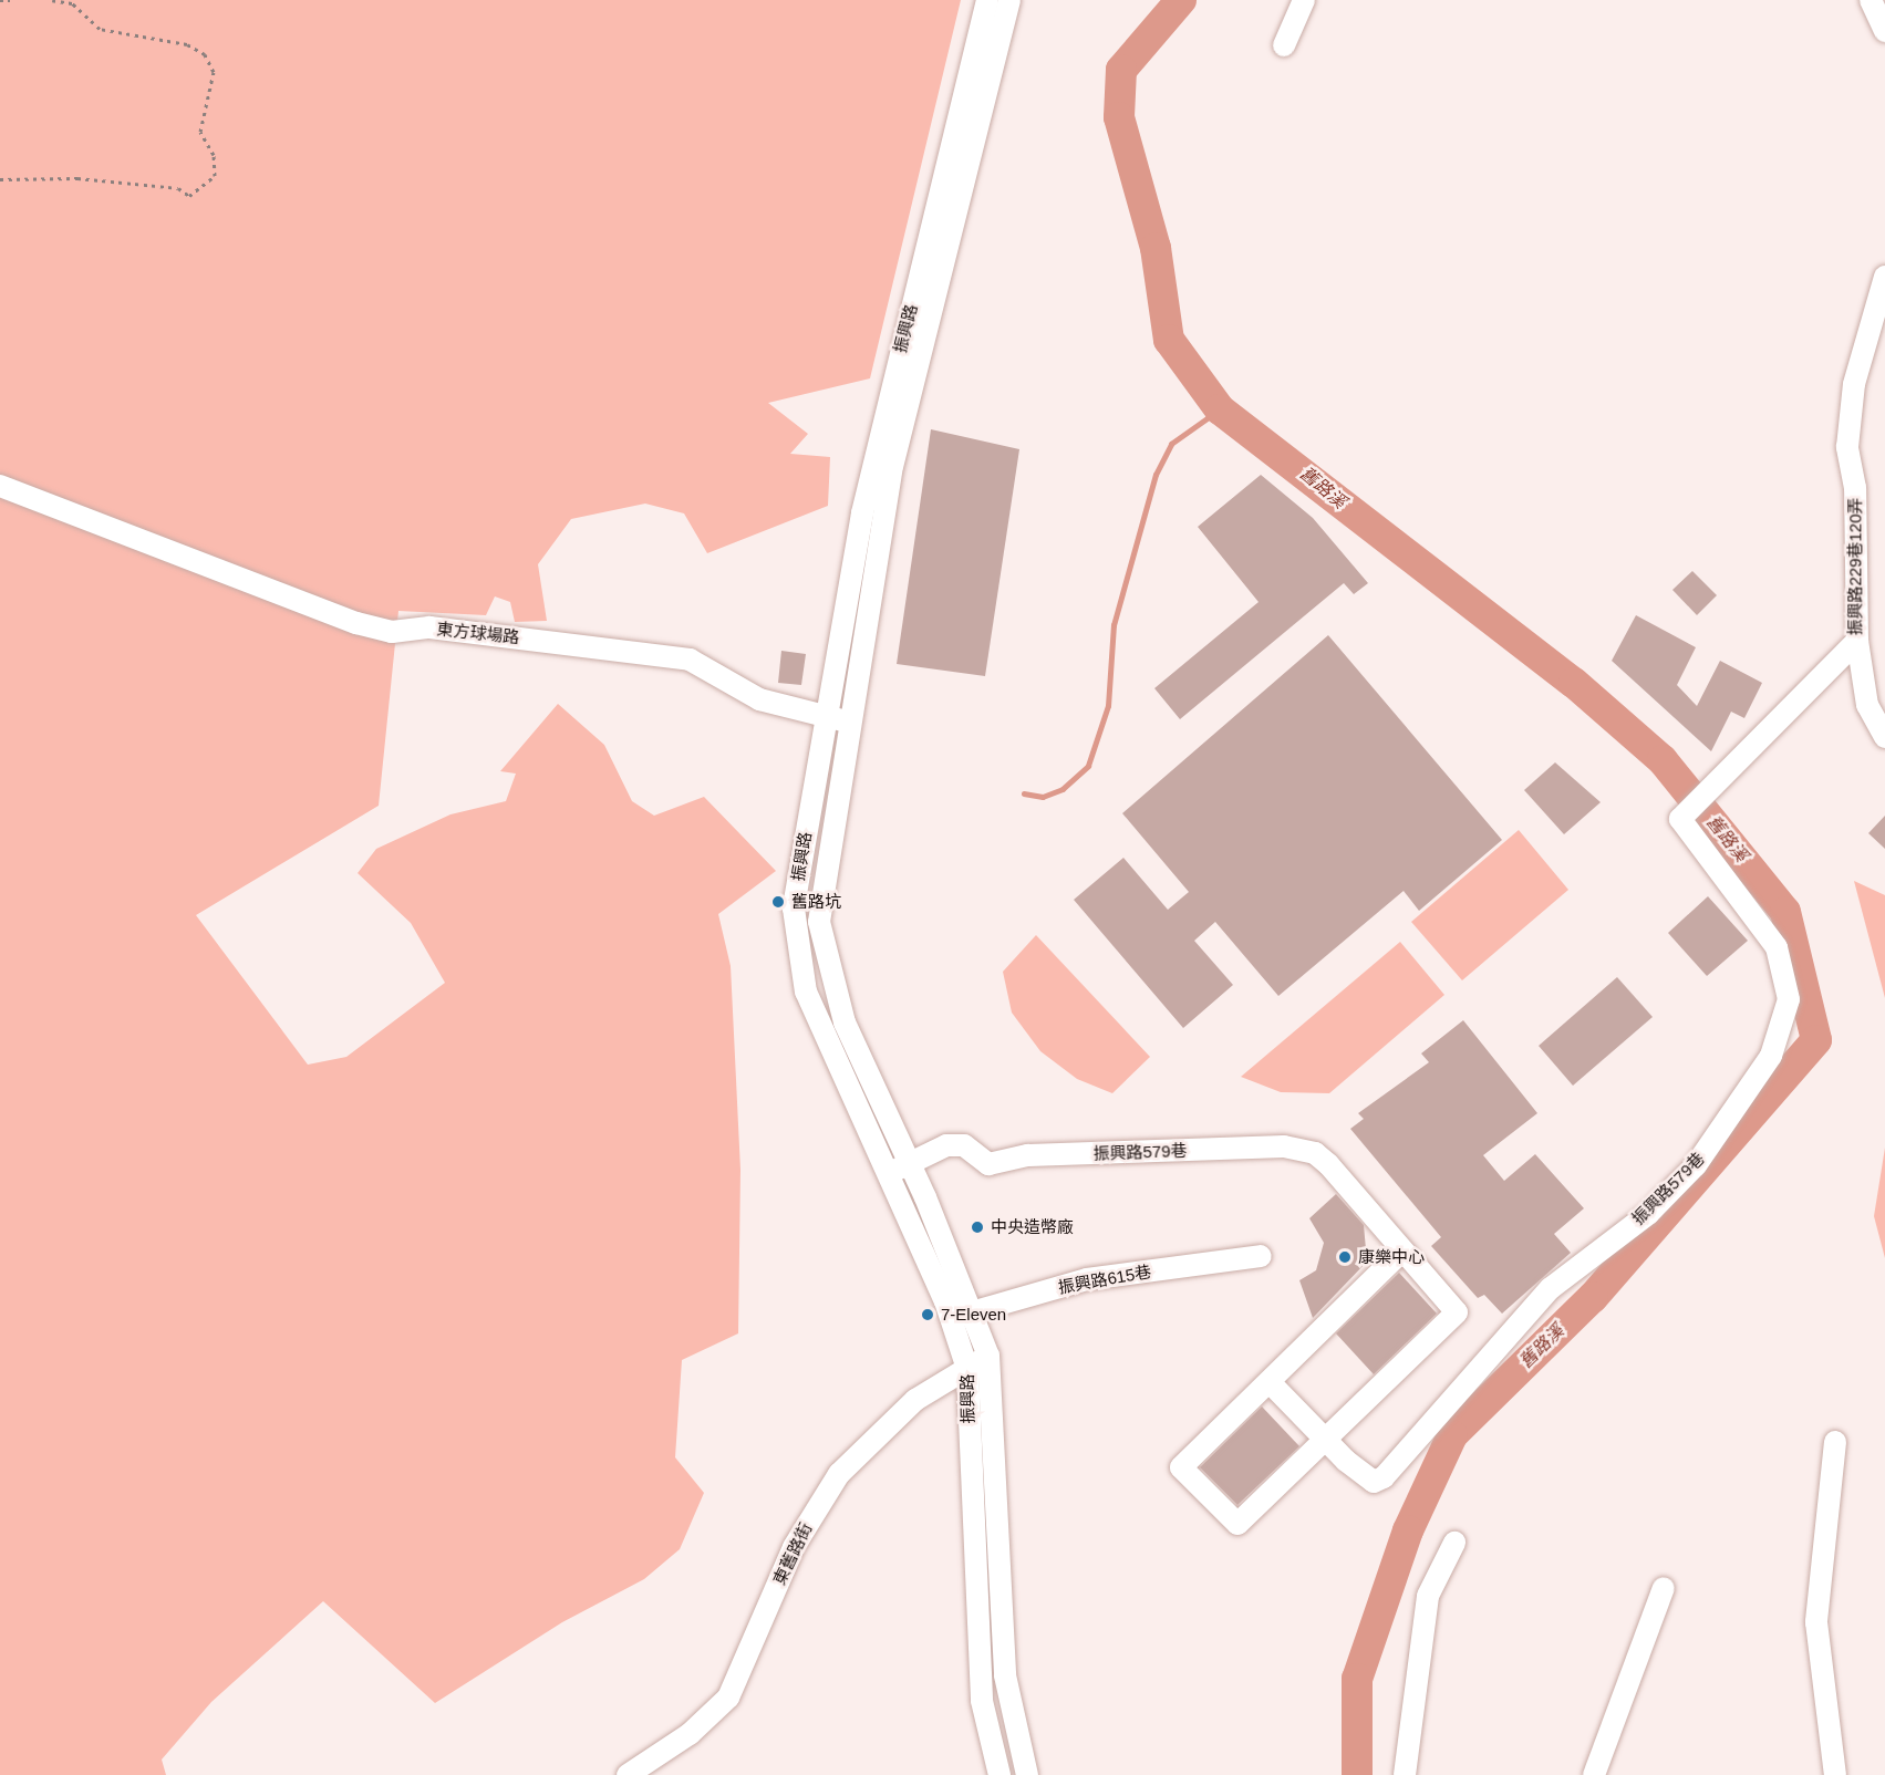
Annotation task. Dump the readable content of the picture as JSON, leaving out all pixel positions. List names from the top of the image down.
{
  "streets": {
    "street": [
      "振興路",
      "振興路229巷120弄",
      "東方球場路",
      "振興路579巷",
      "振興路615巷",
      "東舊路街"
    ]
  },
  "crossings": [
    ["振興路", "東方球場路"],
    ["振興路", "振興路579巷"],
    ["振興路", "振興路615巷"],
    ["振興路", "東舊路街"],
    ["振興路229巷120弄", "振興路579巷"]
  ],
  "water": ["舊路溪"],
  "places": [
    "舊路坑",
    "中央造幣廠",
    "康樂中心",
    "7-Eleven"
  ]
}
